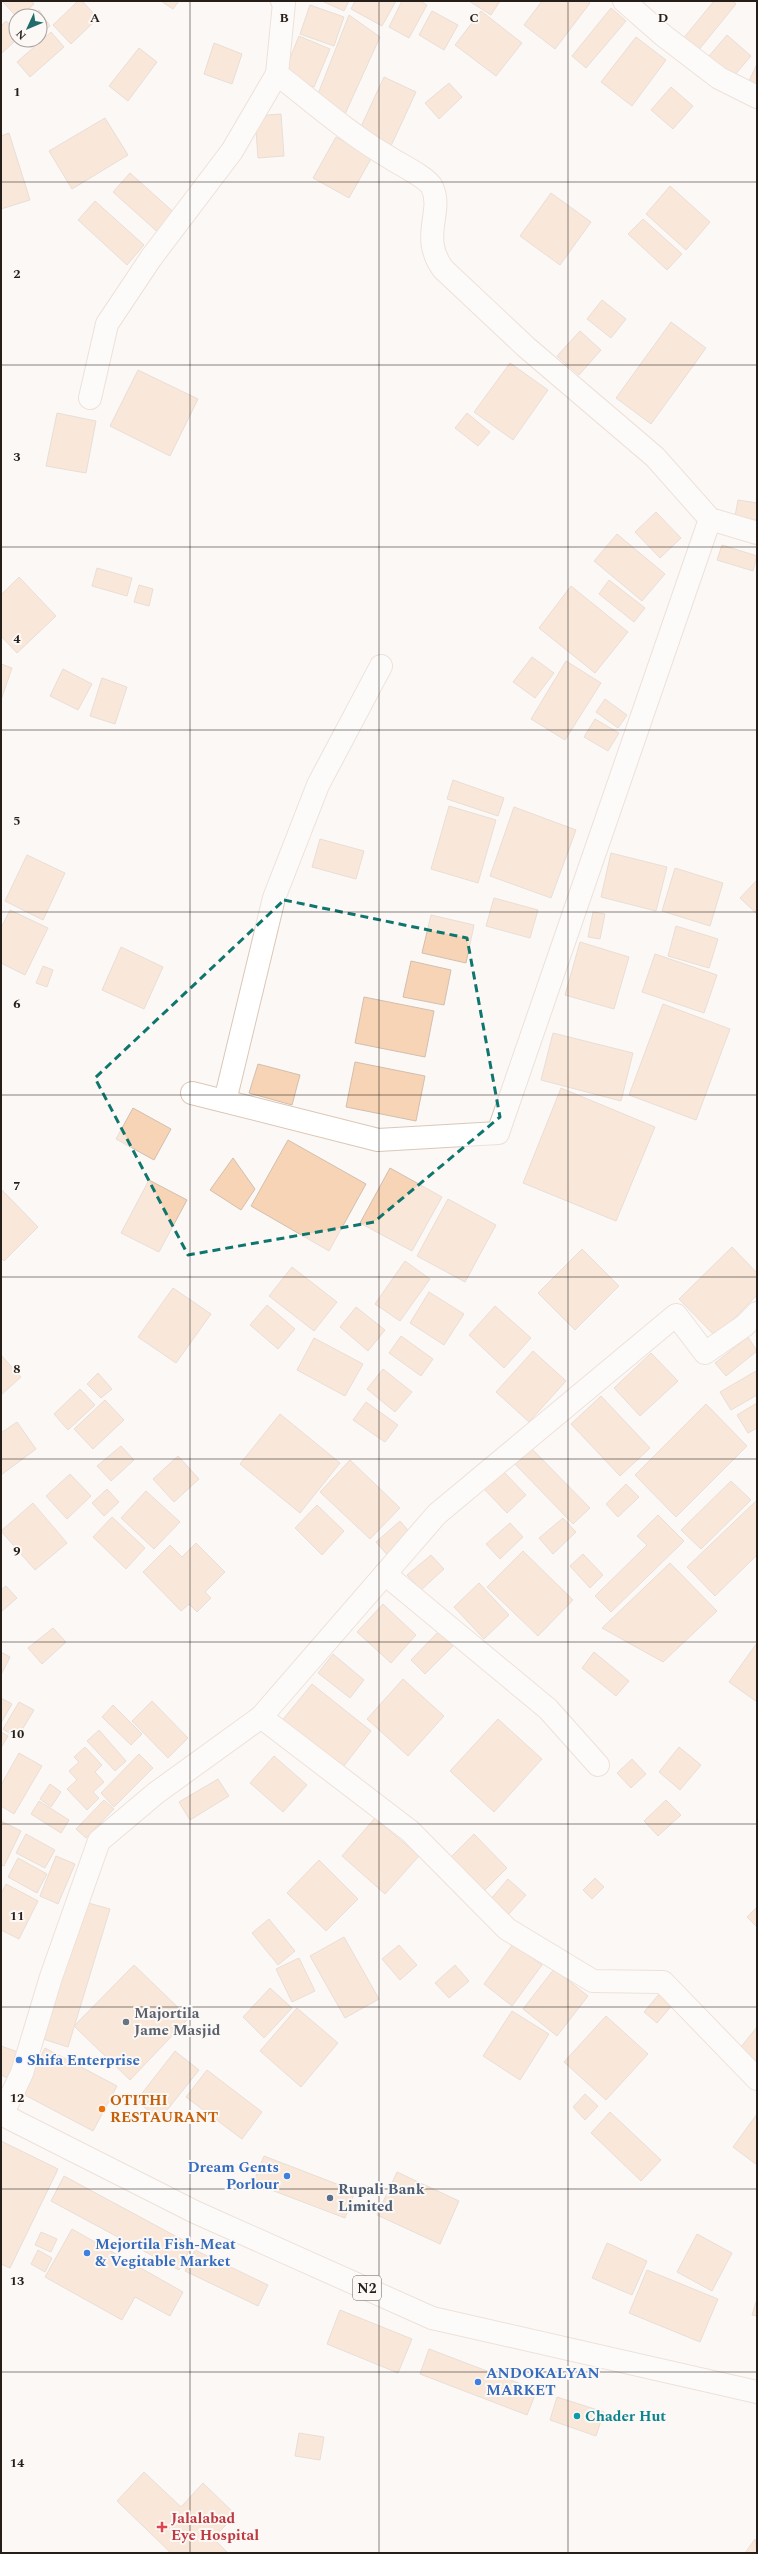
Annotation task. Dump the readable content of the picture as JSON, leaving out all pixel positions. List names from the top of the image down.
{
  "streets": {
    "main road": ["N2"]
  },
  "places": {
    "other": [
      "Majortila Jame Masjid",
      "Shifa Enterprise",
      "OTITHI RESTAURANT",
      "Dream Gents Porlour",
      "Rupali Bank Limited",
      "Mejortila Fish-Meat & Vegitable Market",
      "ANDOKALYAN MARKET",
      "Chader Hut"
    ],
    "health": ["Jalalabad Eye Hospital"]
  },
  "north": "bottom left",
  "grid": {
    "columns": [
      "A",
      "B",
      "C",
      "D"
    ],
    "rows": [
      "1",
      "2",
      "3",
      "4",
      "5",
      "6",
      "7",
      "8",
      "9",
      "10",
      "11",
      "12",
      "13",
      "14"
    ]
  }
}
